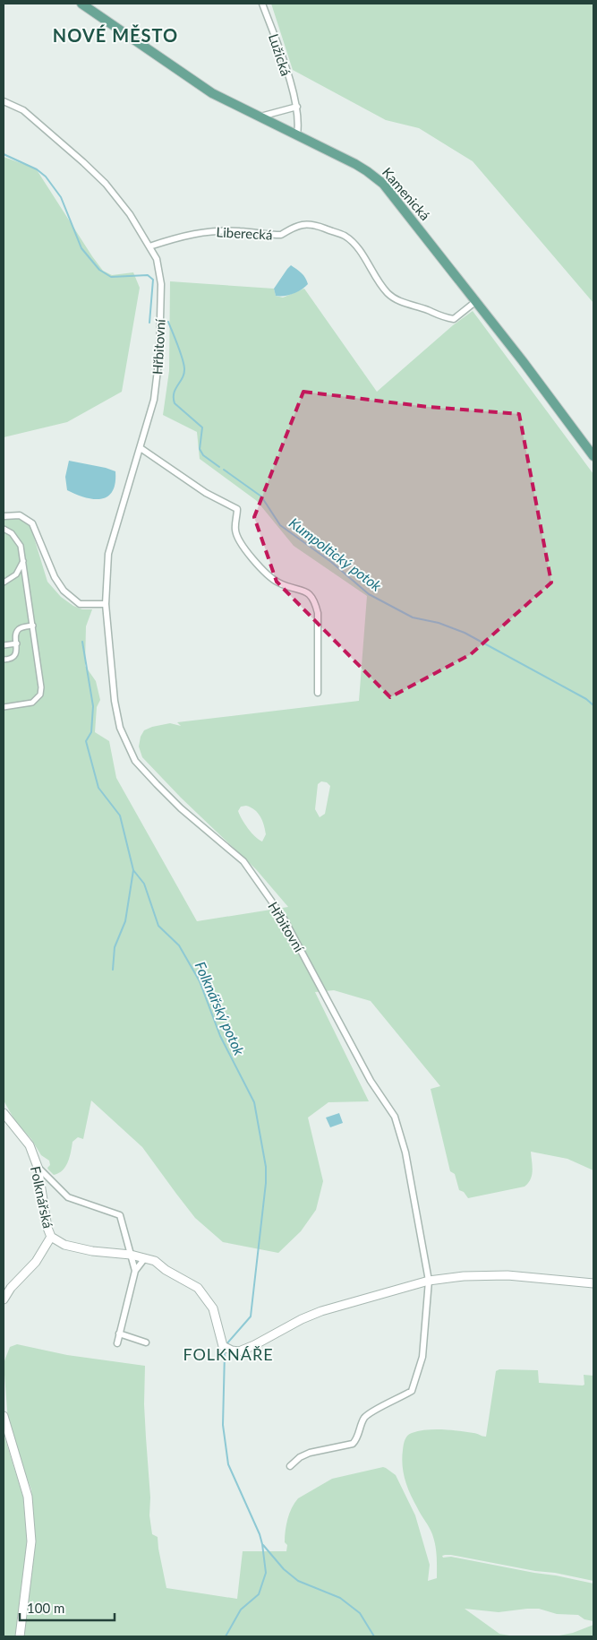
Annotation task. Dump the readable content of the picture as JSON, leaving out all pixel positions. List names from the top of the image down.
{
  "streets": {
    "main road": ["Kamenická"],
    "street": [
      "Lužická",
      "Liberecká",
      "Hřbitovní",
      "Folknářská"
    ]
  },
  "crossings": [
    ["Lužická", "Kamenická"],
    ["Kamenická", "Liberecká"],
    ["Liberecká", "Hřbitovní"]
  ],
  "districts": ["NOVÉ MĚSTO", "FOLKNÁŘE"],
  "water": ["Kumpoltický potok", "Folknářský potok"],
  "scale_bar": "100 m"
}
